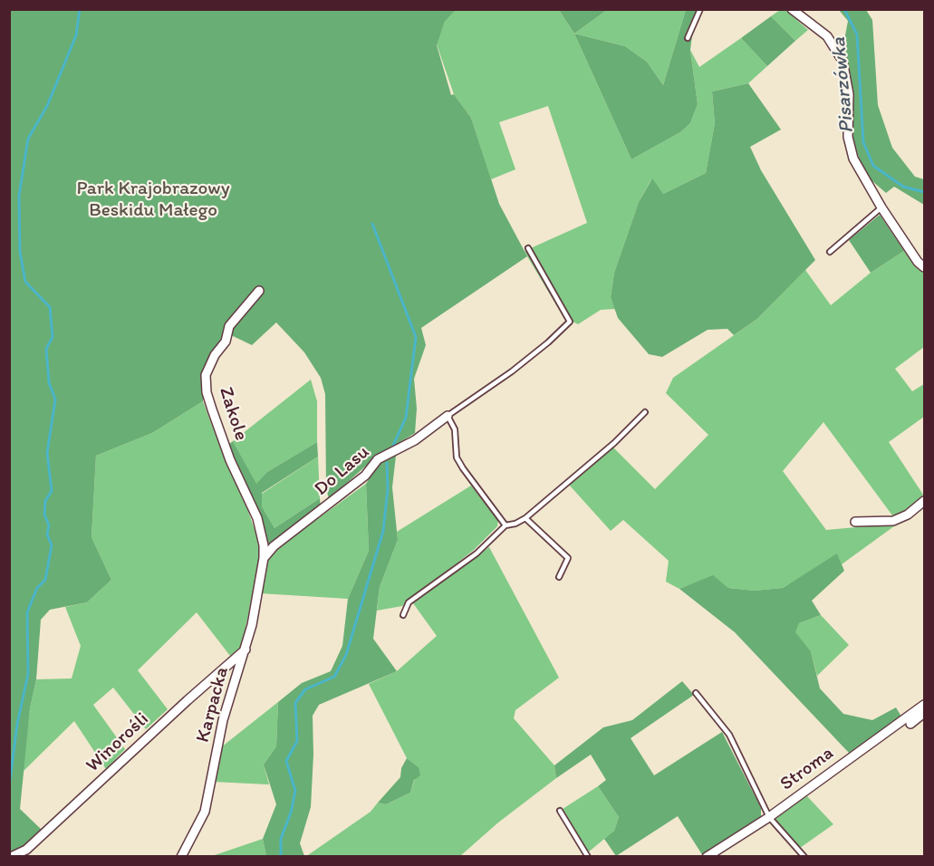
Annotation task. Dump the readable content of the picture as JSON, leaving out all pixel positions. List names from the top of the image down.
{
  "streets": {
    "street": [
      "Zakole",
      "Do Lasu",
      "Karpacka",
      "Winorośli",
      "Stroma"
    ]
  },
  "crossings": [
    ["Zakole", "Do Lasu"],
    ["Zakole", "Karpacka"],
    ["Do Lasu", "Karpacka"],
    ["Karpacka", "Winorośli"]
  ],
  "water": ["Pisarzówka"],
  "parks": ["Park Krajobrazowy Beskidu Małego"]
}
